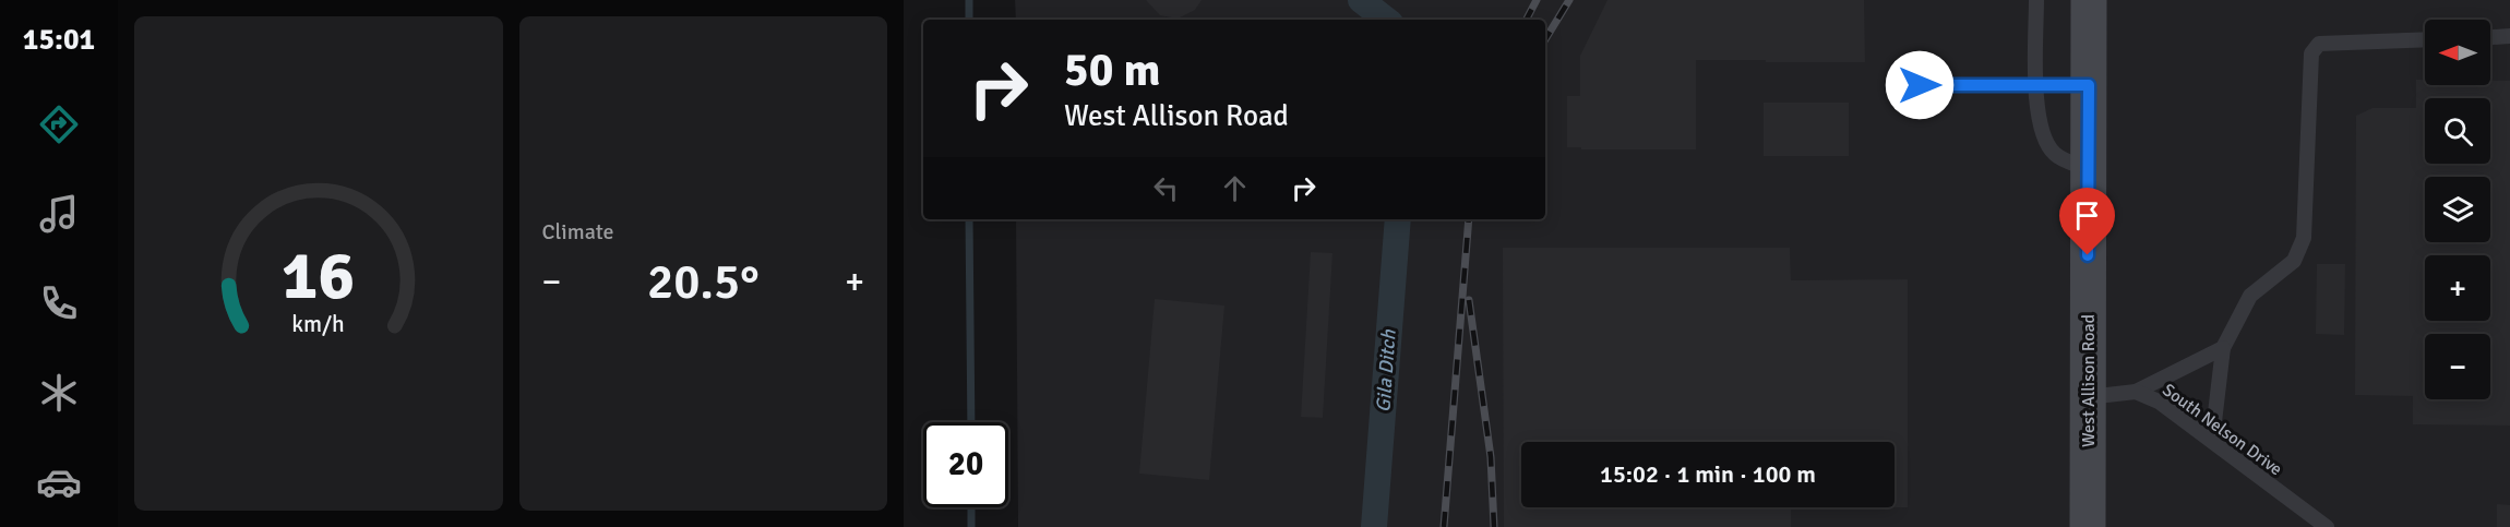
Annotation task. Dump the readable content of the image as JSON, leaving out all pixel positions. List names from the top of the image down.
{
  "streets": {
    "street": ["West Allison Road"],
    "lane": ["South Nelson Drive"]
  },
  "crossings": [
    ["West Allison Road", "South Nelson Drive"]
  ],
  "water": ["Gila Ditch"],
  "north": "left",
  "page": {
    "tabs": "15:01",
    "tile": "Climate",
    "map_buttons": ["+", "−"],
    "turn": ["50 m", "West Allison Road"],
    "heat": ["−", "20.5°", "+"],
    "limit": "20",
    "trip": "15:02 · 1 min · 100 m",
    "gauge": ["16", "km/h"]
  }
}
